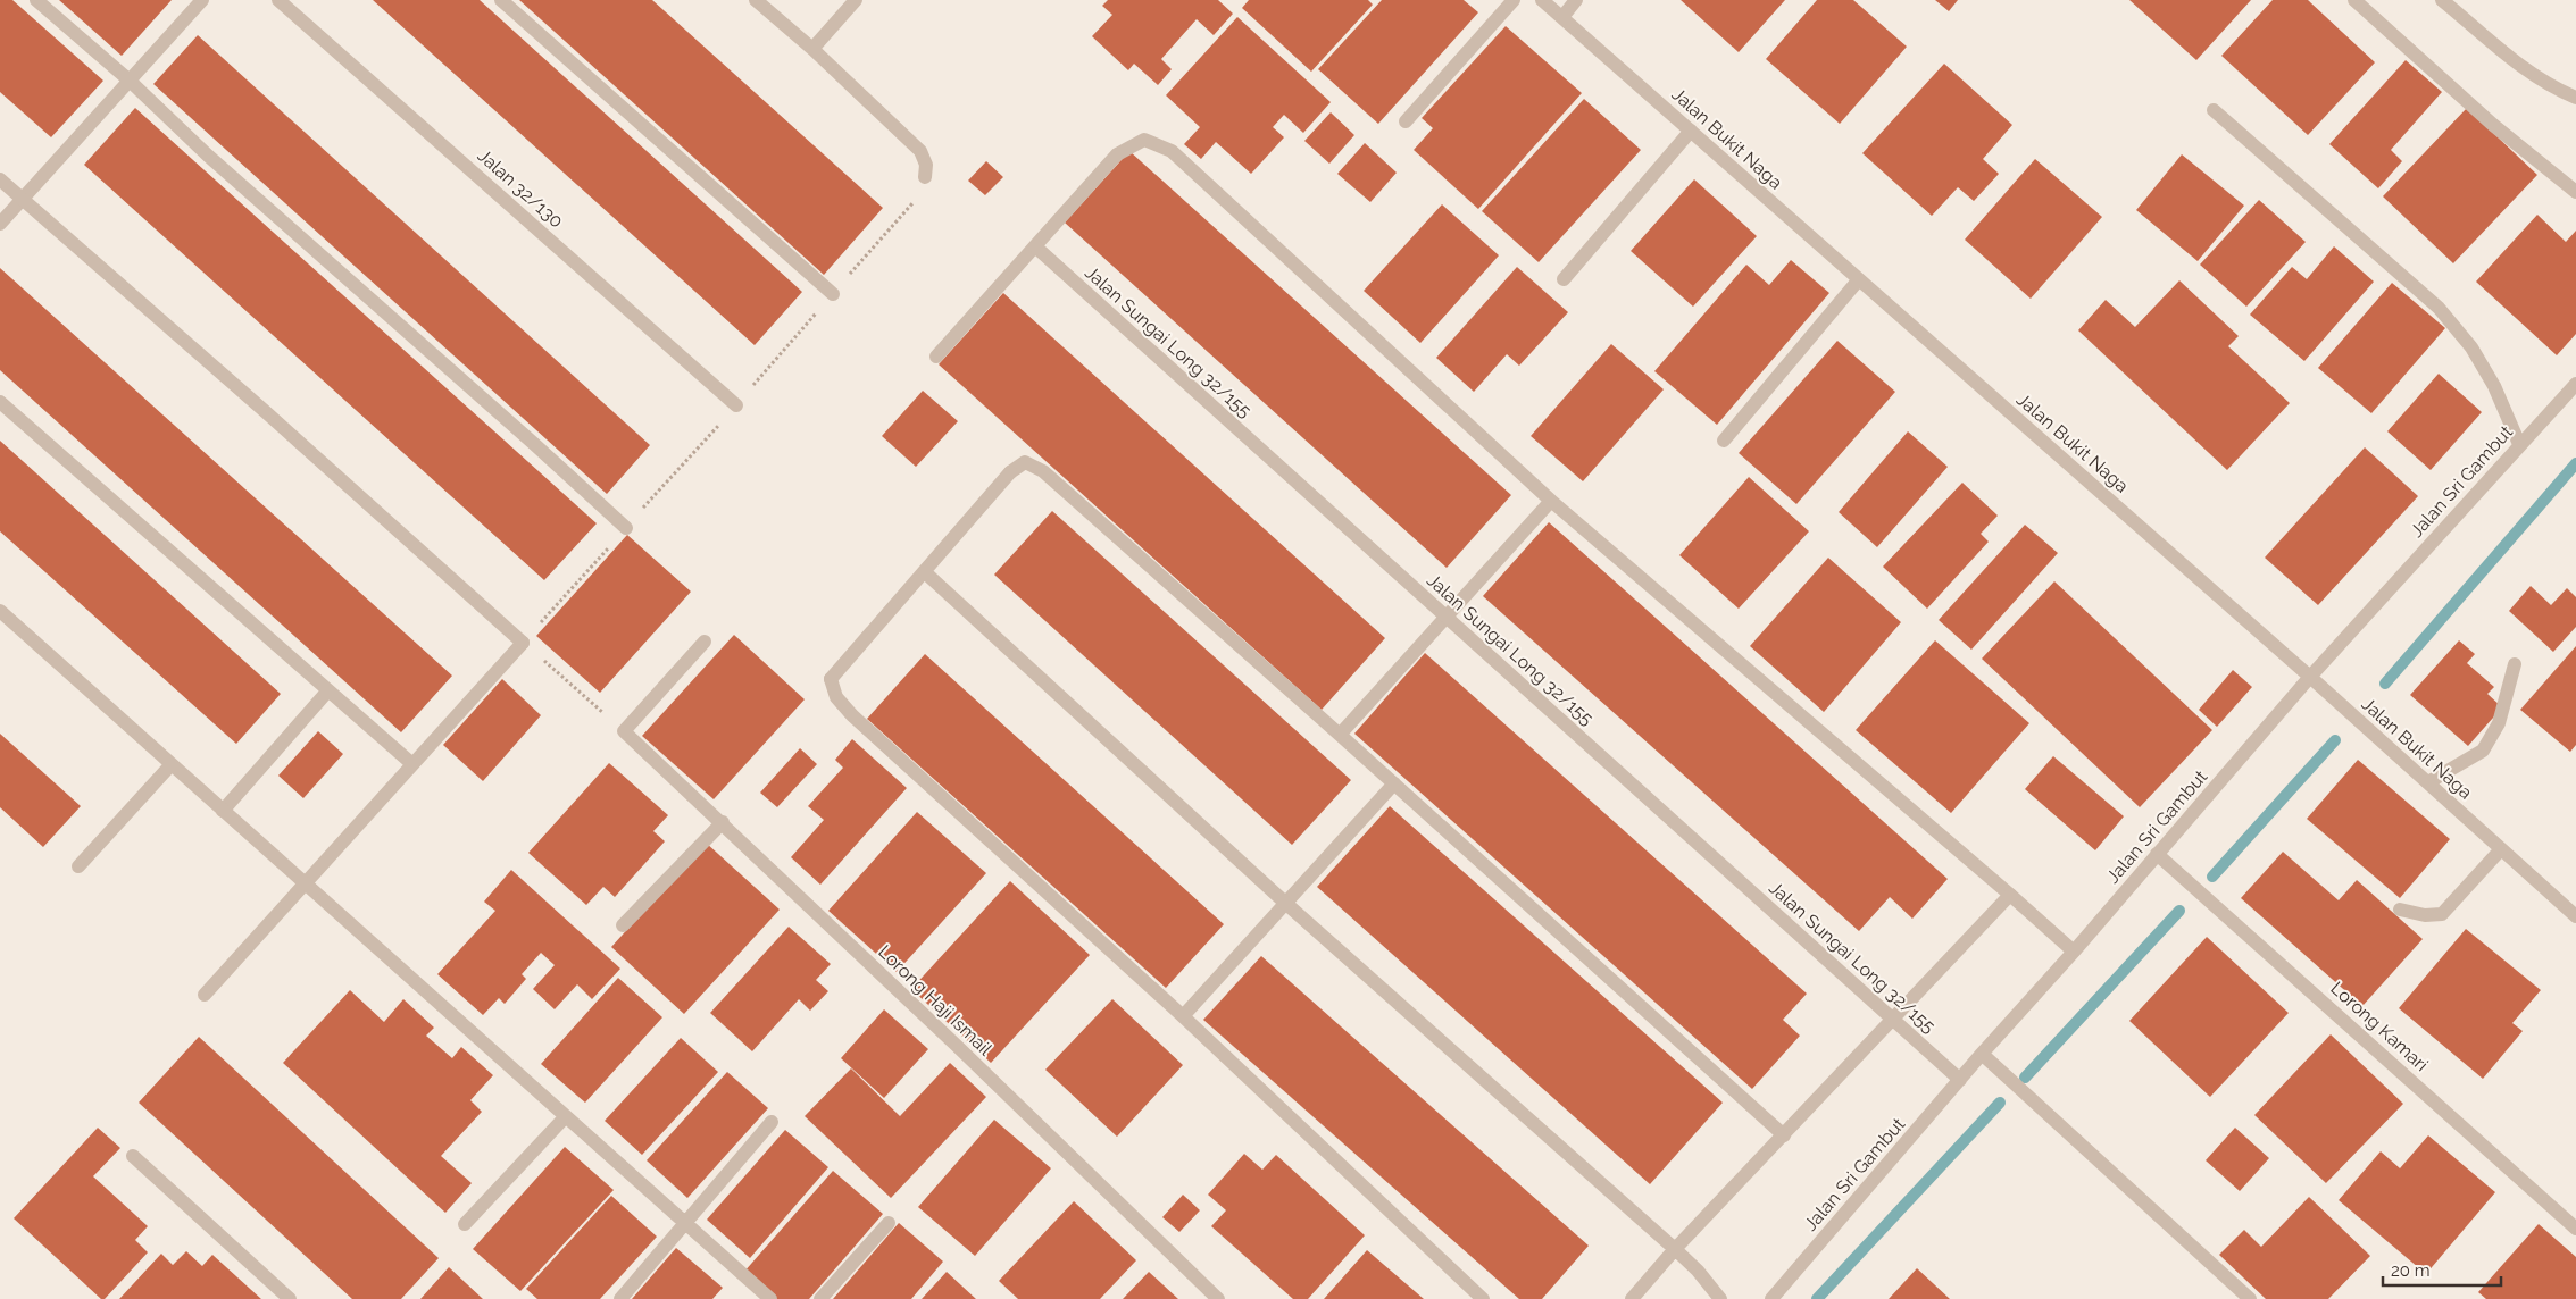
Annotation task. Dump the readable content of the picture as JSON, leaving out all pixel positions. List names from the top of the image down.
{
  "streets": {
    "street": [
      "Jalan Bukit Naga",
      "Jalan 32/130",
      "Jalan Sungai Long 32/155",
      "Jalan Sri Gambut",
      "Lorong Haji Ismail",
      "Lorong Kamari"
    ]
  },
  "crossings": [
    ["Jalan Bukit Naga", "Jalan Sri Gambut"],
    ["Jalan Sungai Long 32/155", "Jalan Sri Gambut"],
    ["Jalan Sri Gambut", "Lorong Kamari"]
  ],
  "scale_bar": "20 m"
}
